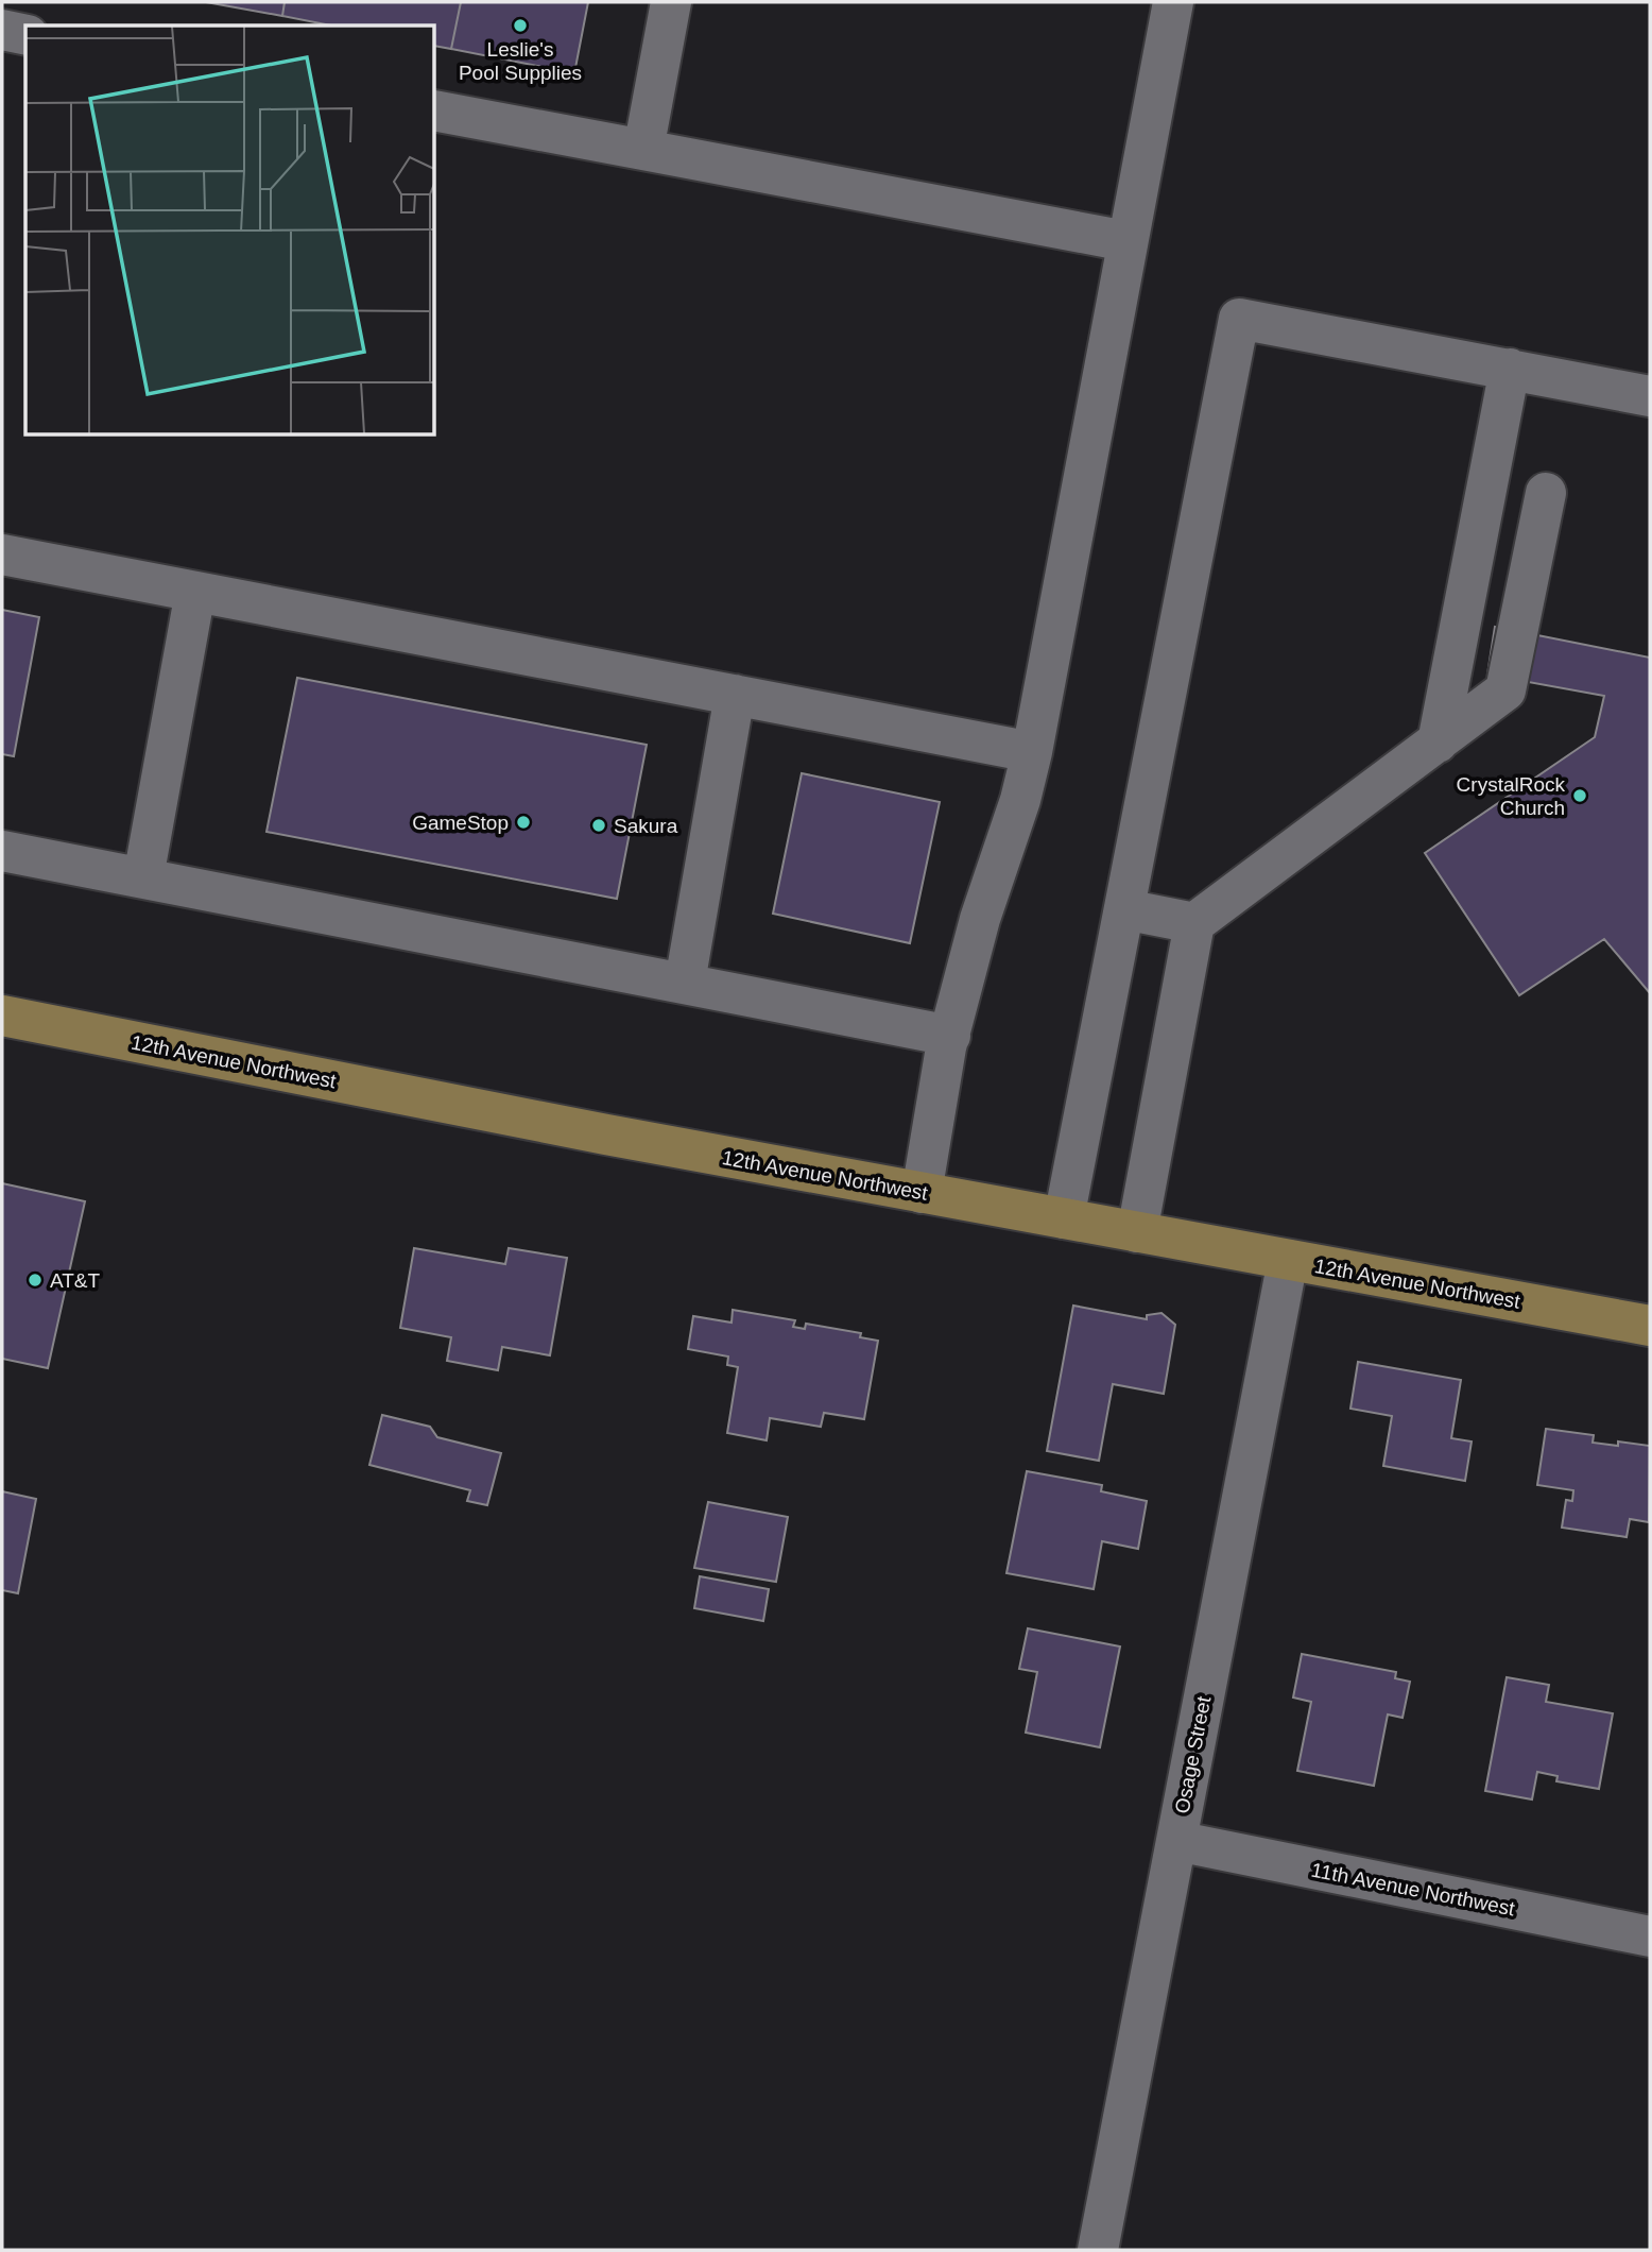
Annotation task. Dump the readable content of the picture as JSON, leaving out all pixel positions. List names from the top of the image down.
{
  "streets": {
    "main road": ["12th Avenue Northwest"],
    "street": ["Osage Street", "11th Avenue Northwest"]
  },
  "crossings": [
    ["12th Avenue Northwest", "Osage Street"],
    ["Osage Street", "11th Avenue Northwest"]
  ],
  "places": [
    "Leslie's Pool Supplies",
    "CrystalRock Church",
    "GameStop",
    "Sakura",
    "AT&T"
  ]
}
